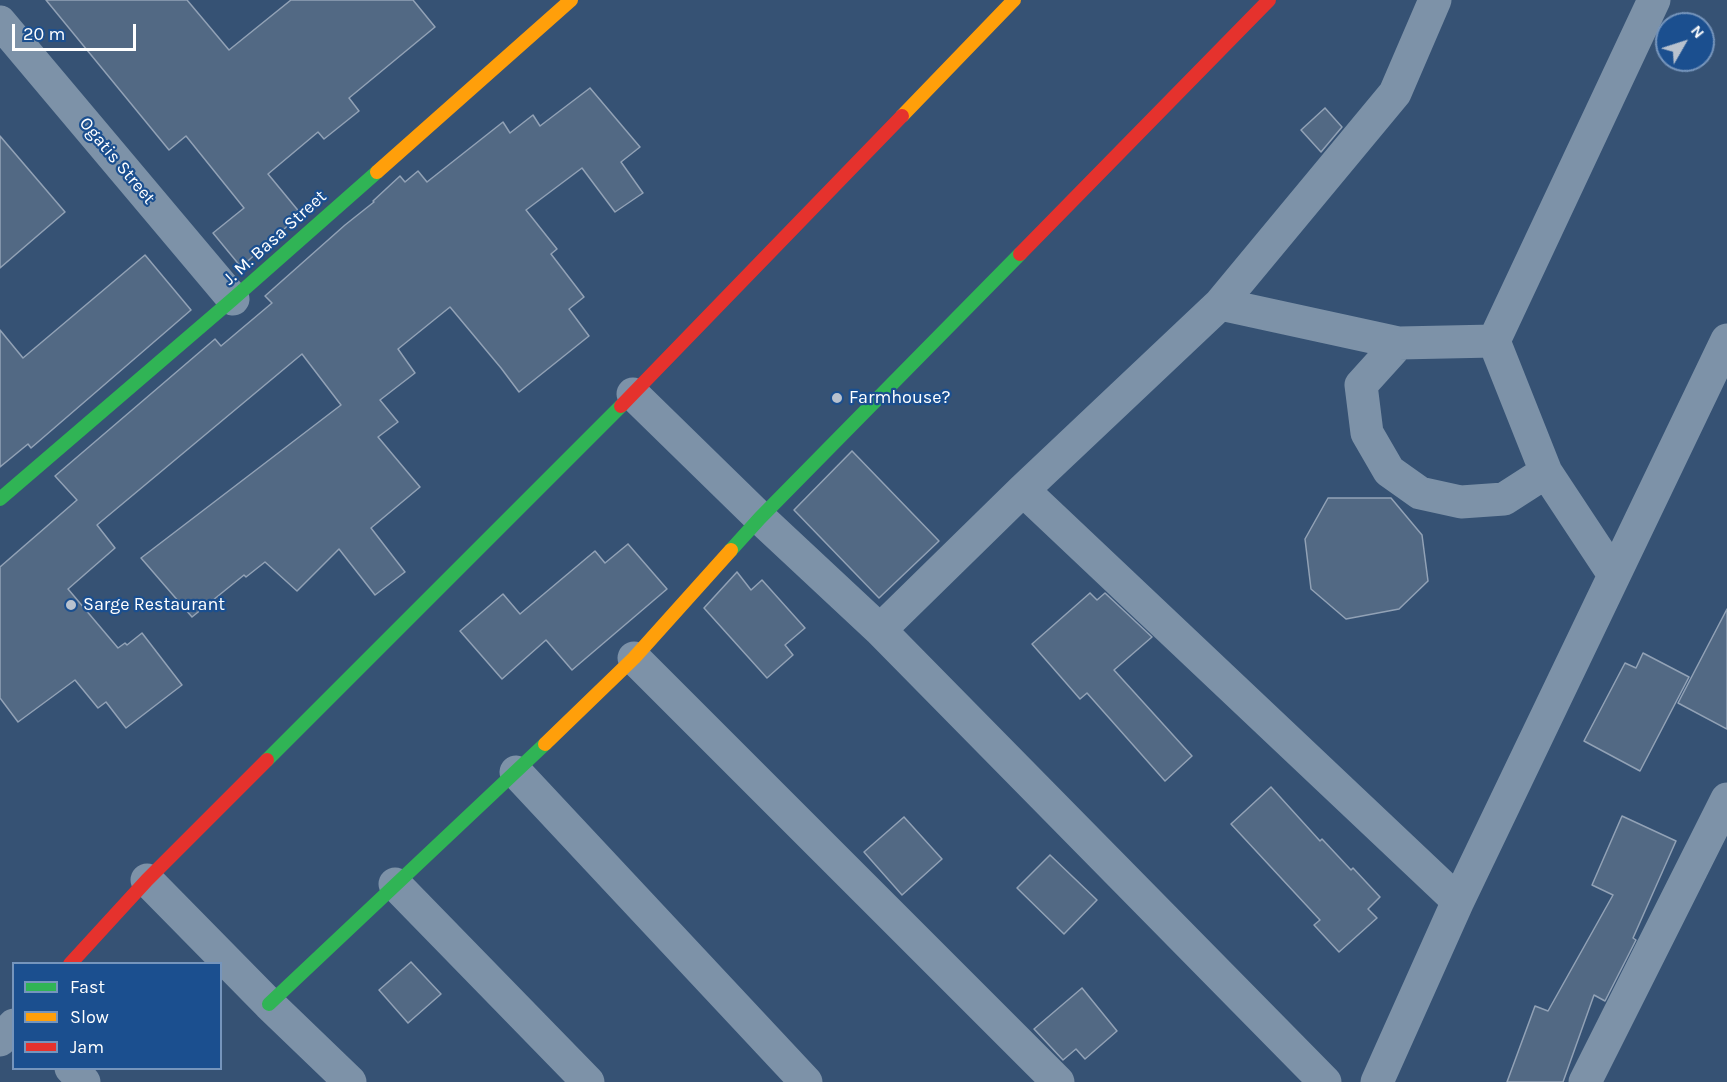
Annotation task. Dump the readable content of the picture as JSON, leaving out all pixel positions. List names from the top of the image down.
{
  "streets": {
    "street": ["Ogatis Street", "J. M. Basa Street"]
  },
  "crossings": [
    ["Ogatis Street", "J. M. Basa Street"]
  ],
  "places": ["Farmhouse?", "Sarge Restaurant"],
  "legend": ["Fast", "Slow", "Jam"],
  "scale_bar": "20 m",
  "north": "top right"
}
